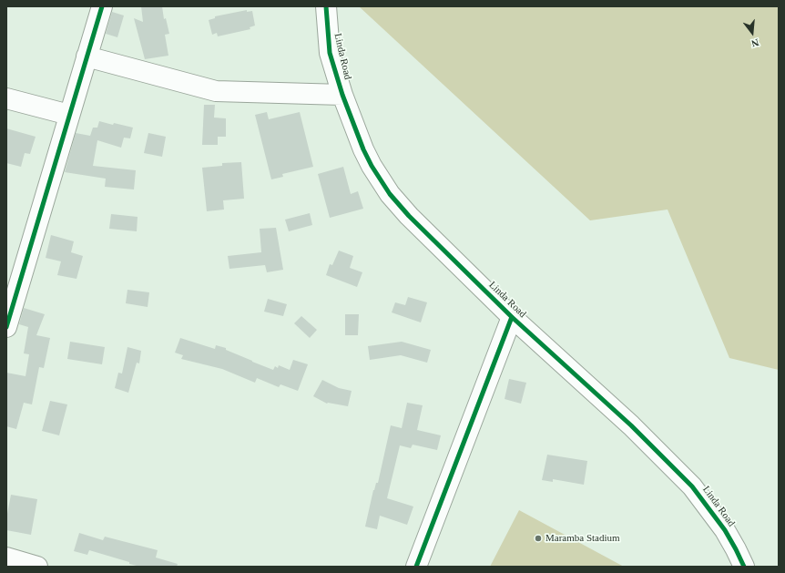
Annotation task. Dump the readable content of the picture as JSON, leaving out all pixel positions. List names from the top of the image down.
{
  "streets": {
    "street": ["Linda Road"]
  },
  "places": ["Maramba Stadium"],
  "north": "bottom"
}
